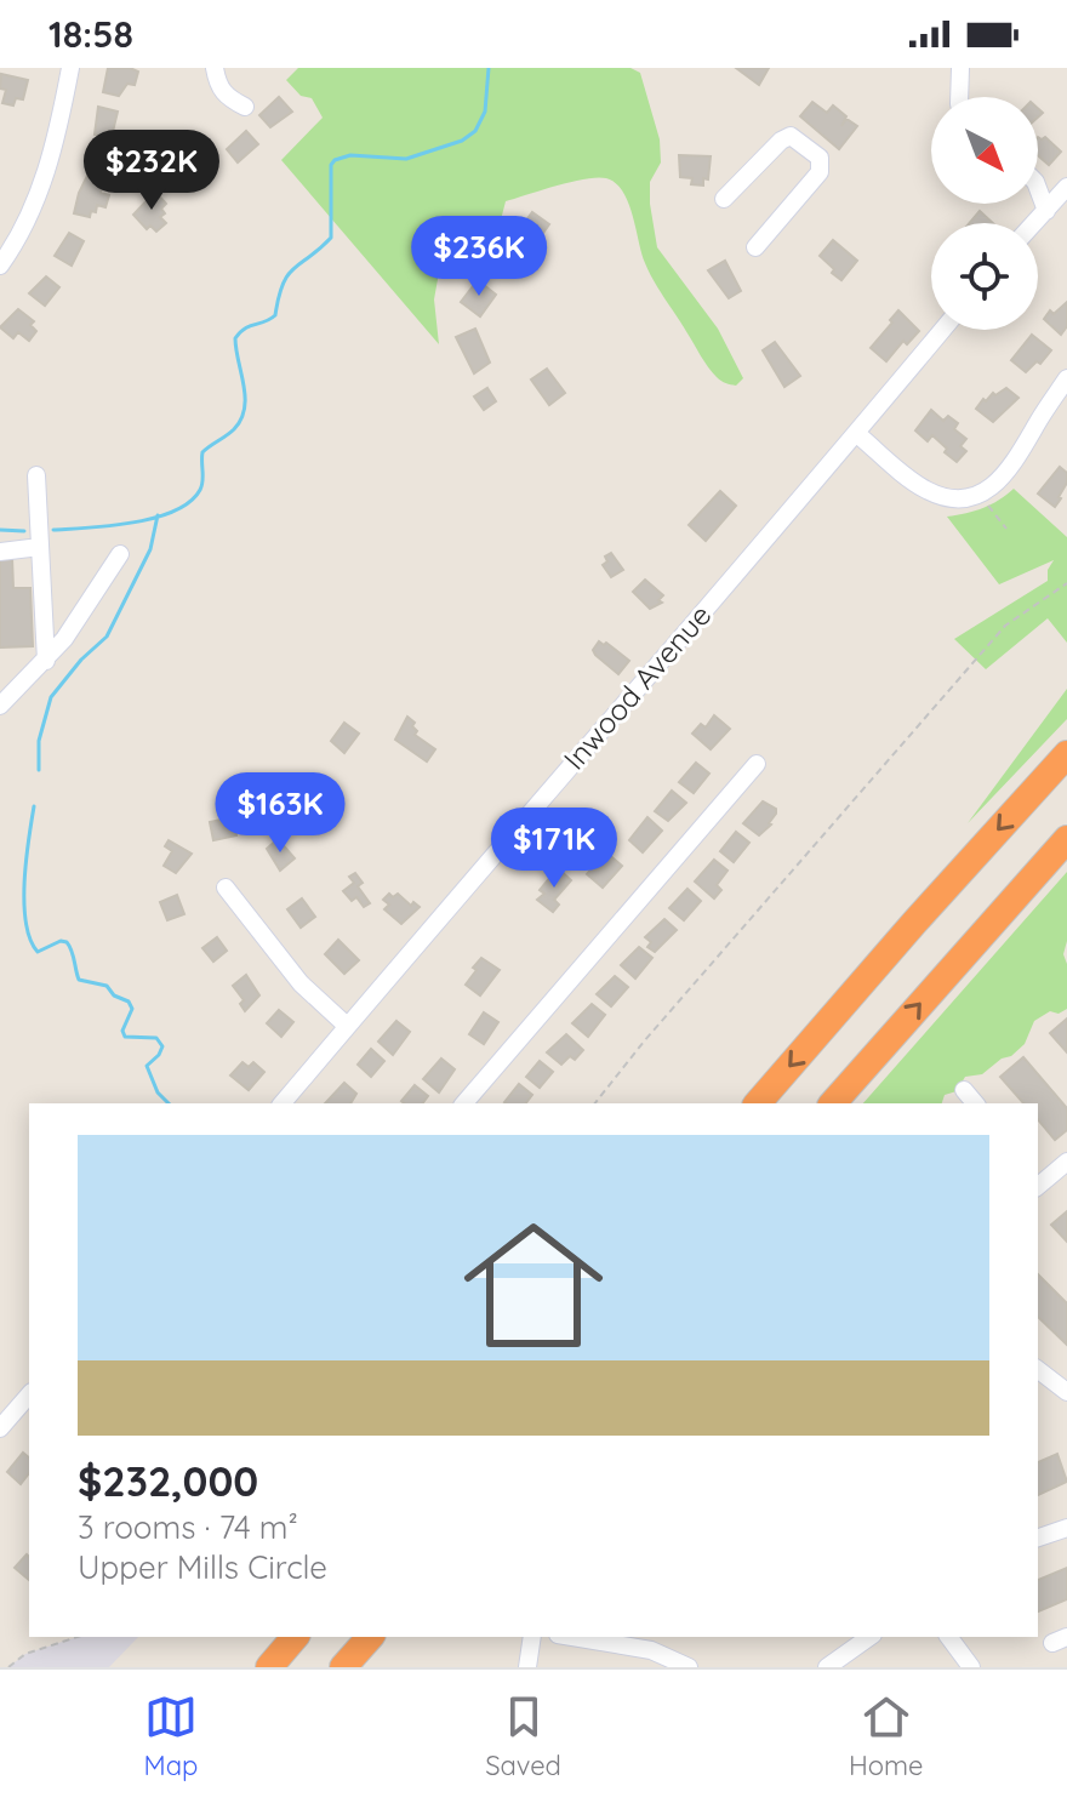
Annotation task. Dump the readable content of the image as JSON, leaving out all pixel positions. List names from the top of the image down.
{
  "streets": {
    "street": ["Inwood Avenue"]
  },
  "north": "bottom right",
  "page": {
    "status": "18:58",
    "price": [
      "$232K",
      "$236K",
      "$163K",
      "$171K"
    ],
    "list": [
      {
        "name": "$232,000",
        "note": "3 rooms · 74 m² · Upper Mills Circle"
      }
    ],
    "tabs": ["Map", "Saved", "Home"]
  }
}
